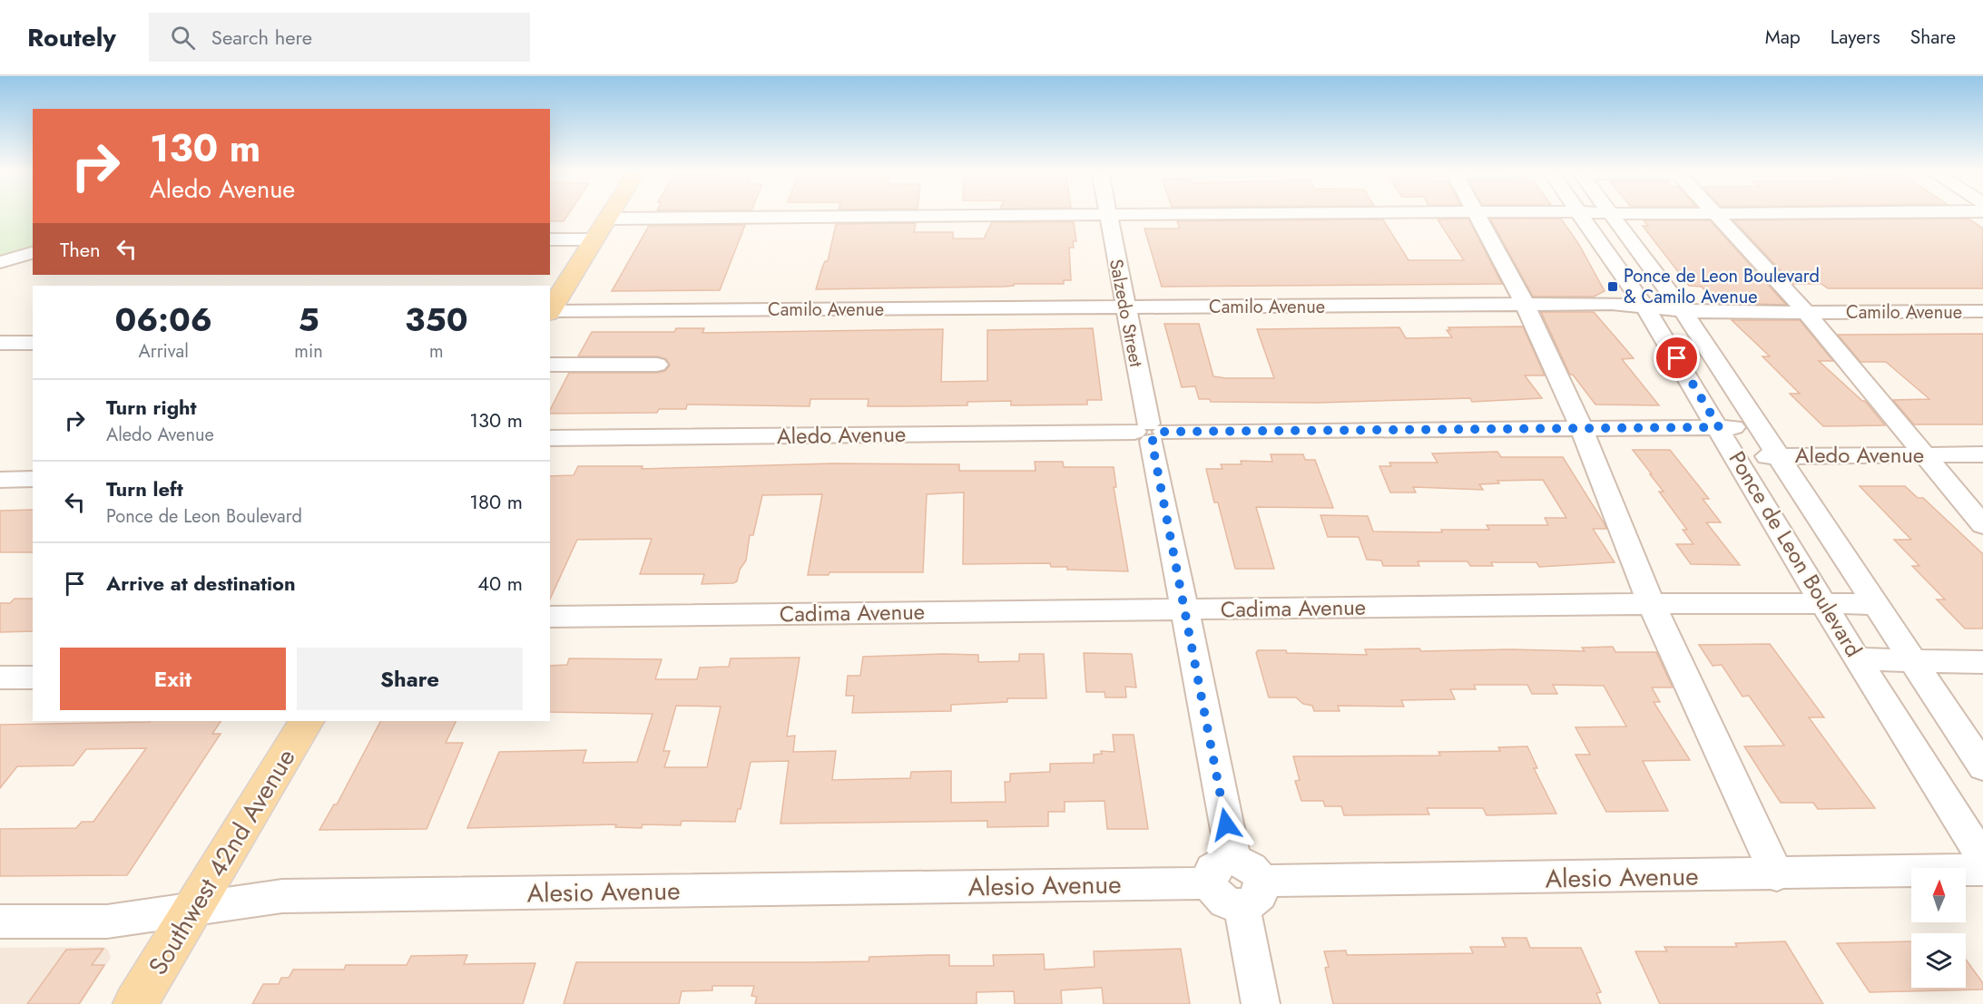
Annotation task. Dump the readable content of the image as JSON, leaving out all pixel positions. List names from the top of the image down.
{
  "streets": {
    "main road": ["Southwest 42nd Avenue"],
    "street": [
      "Camilo Avenue",
      "Salzedo Street",
      "Aledo Avenue",
      "Ponce de Leon Boulevard",
      "Cadima Avenue",
      "Alesio Avenue"
    ]
  },
  "crossings": [
    ["Camilo Avenue", "Salzedo Street"],
    ["Camilo Avenue", "Ponce de Leon Boulevard"],
    ["Salzedo Street", "Aledo Avenue"],
    ["Salzedo Street", "Cadima Avenue"],
    ["Salzedo Street", "Alesio Avenue"],
    ["Aledo Avenue", "Ponce de Leon Boulevard"],
    ["Ponce de Leon Boulevard", "Cadima Avenue"],
    ["Southwest 42nd Avenue", "Alesio Avenue"]
  ],
  "places": {
    "transit": ["Ponce de Leon Boulevard & Camilo Avenue"]
  },
  "north": "top",
  "page": {
    "header": "Routely",
    "search": "Search here",
    "nav": ["Map", "Layers", "Share"],
    "turn": ["130 m", "Aledo Avenue"],
    "then": "Then",
    "eta": [
      "06:06",
      "Arrival",
      "5",
      "min",
      "350",
      "m"
    ],
    "list": [
      {
        "name": "Turn right",
        "note": "Aledo Avenue",
        "value": "130 m"
      },
      {
        "name": "Turn left",
        "note": "Ponce de Leon Boulevard",
        "value": "180 m"
      },
      {
        "name": "Arrive at destination",
        "value": "40 m"
      }
    ],
    "buttons": ["Exit", "Share"]
  }
}
